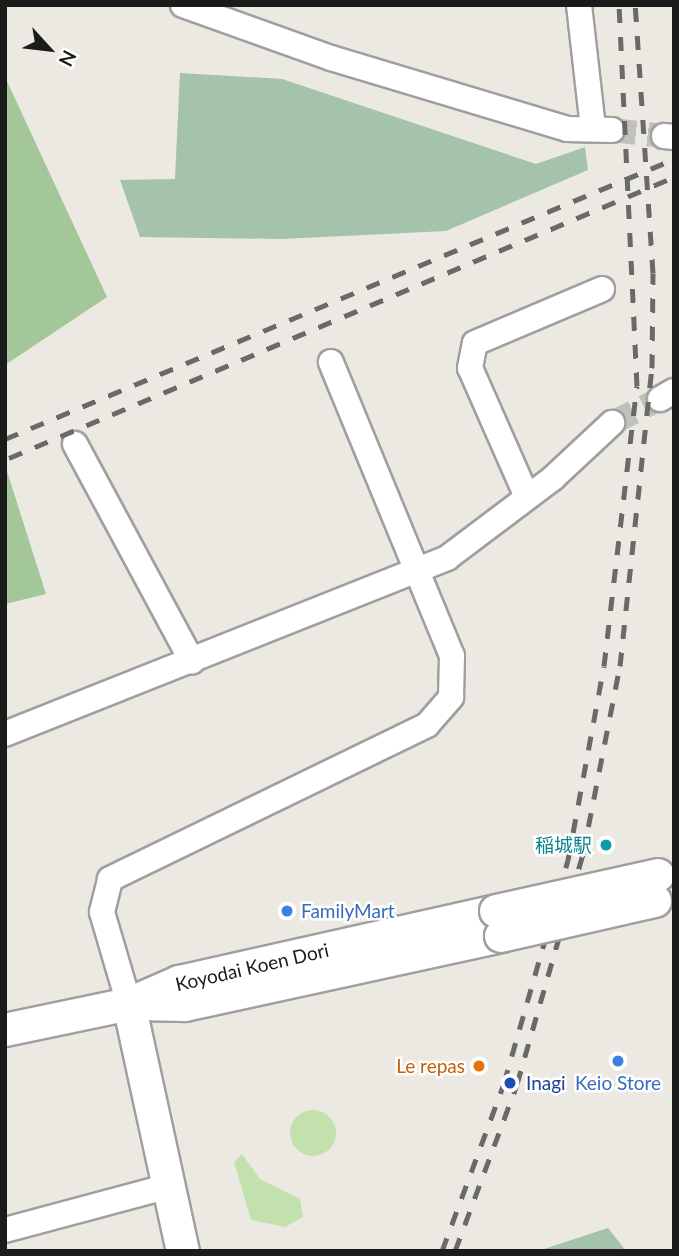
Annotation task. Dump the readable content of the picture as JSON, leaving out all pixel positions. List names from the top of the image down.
{
  "streets": {
    "street": ["Koyodai Koen Dori"]
  },
  "places": [
    "稲城駅",
    "FamilyMart",
    "Keio Store",
    "Le repas",
    "Inagi"
  ],
  "north": "bottom right"
}
